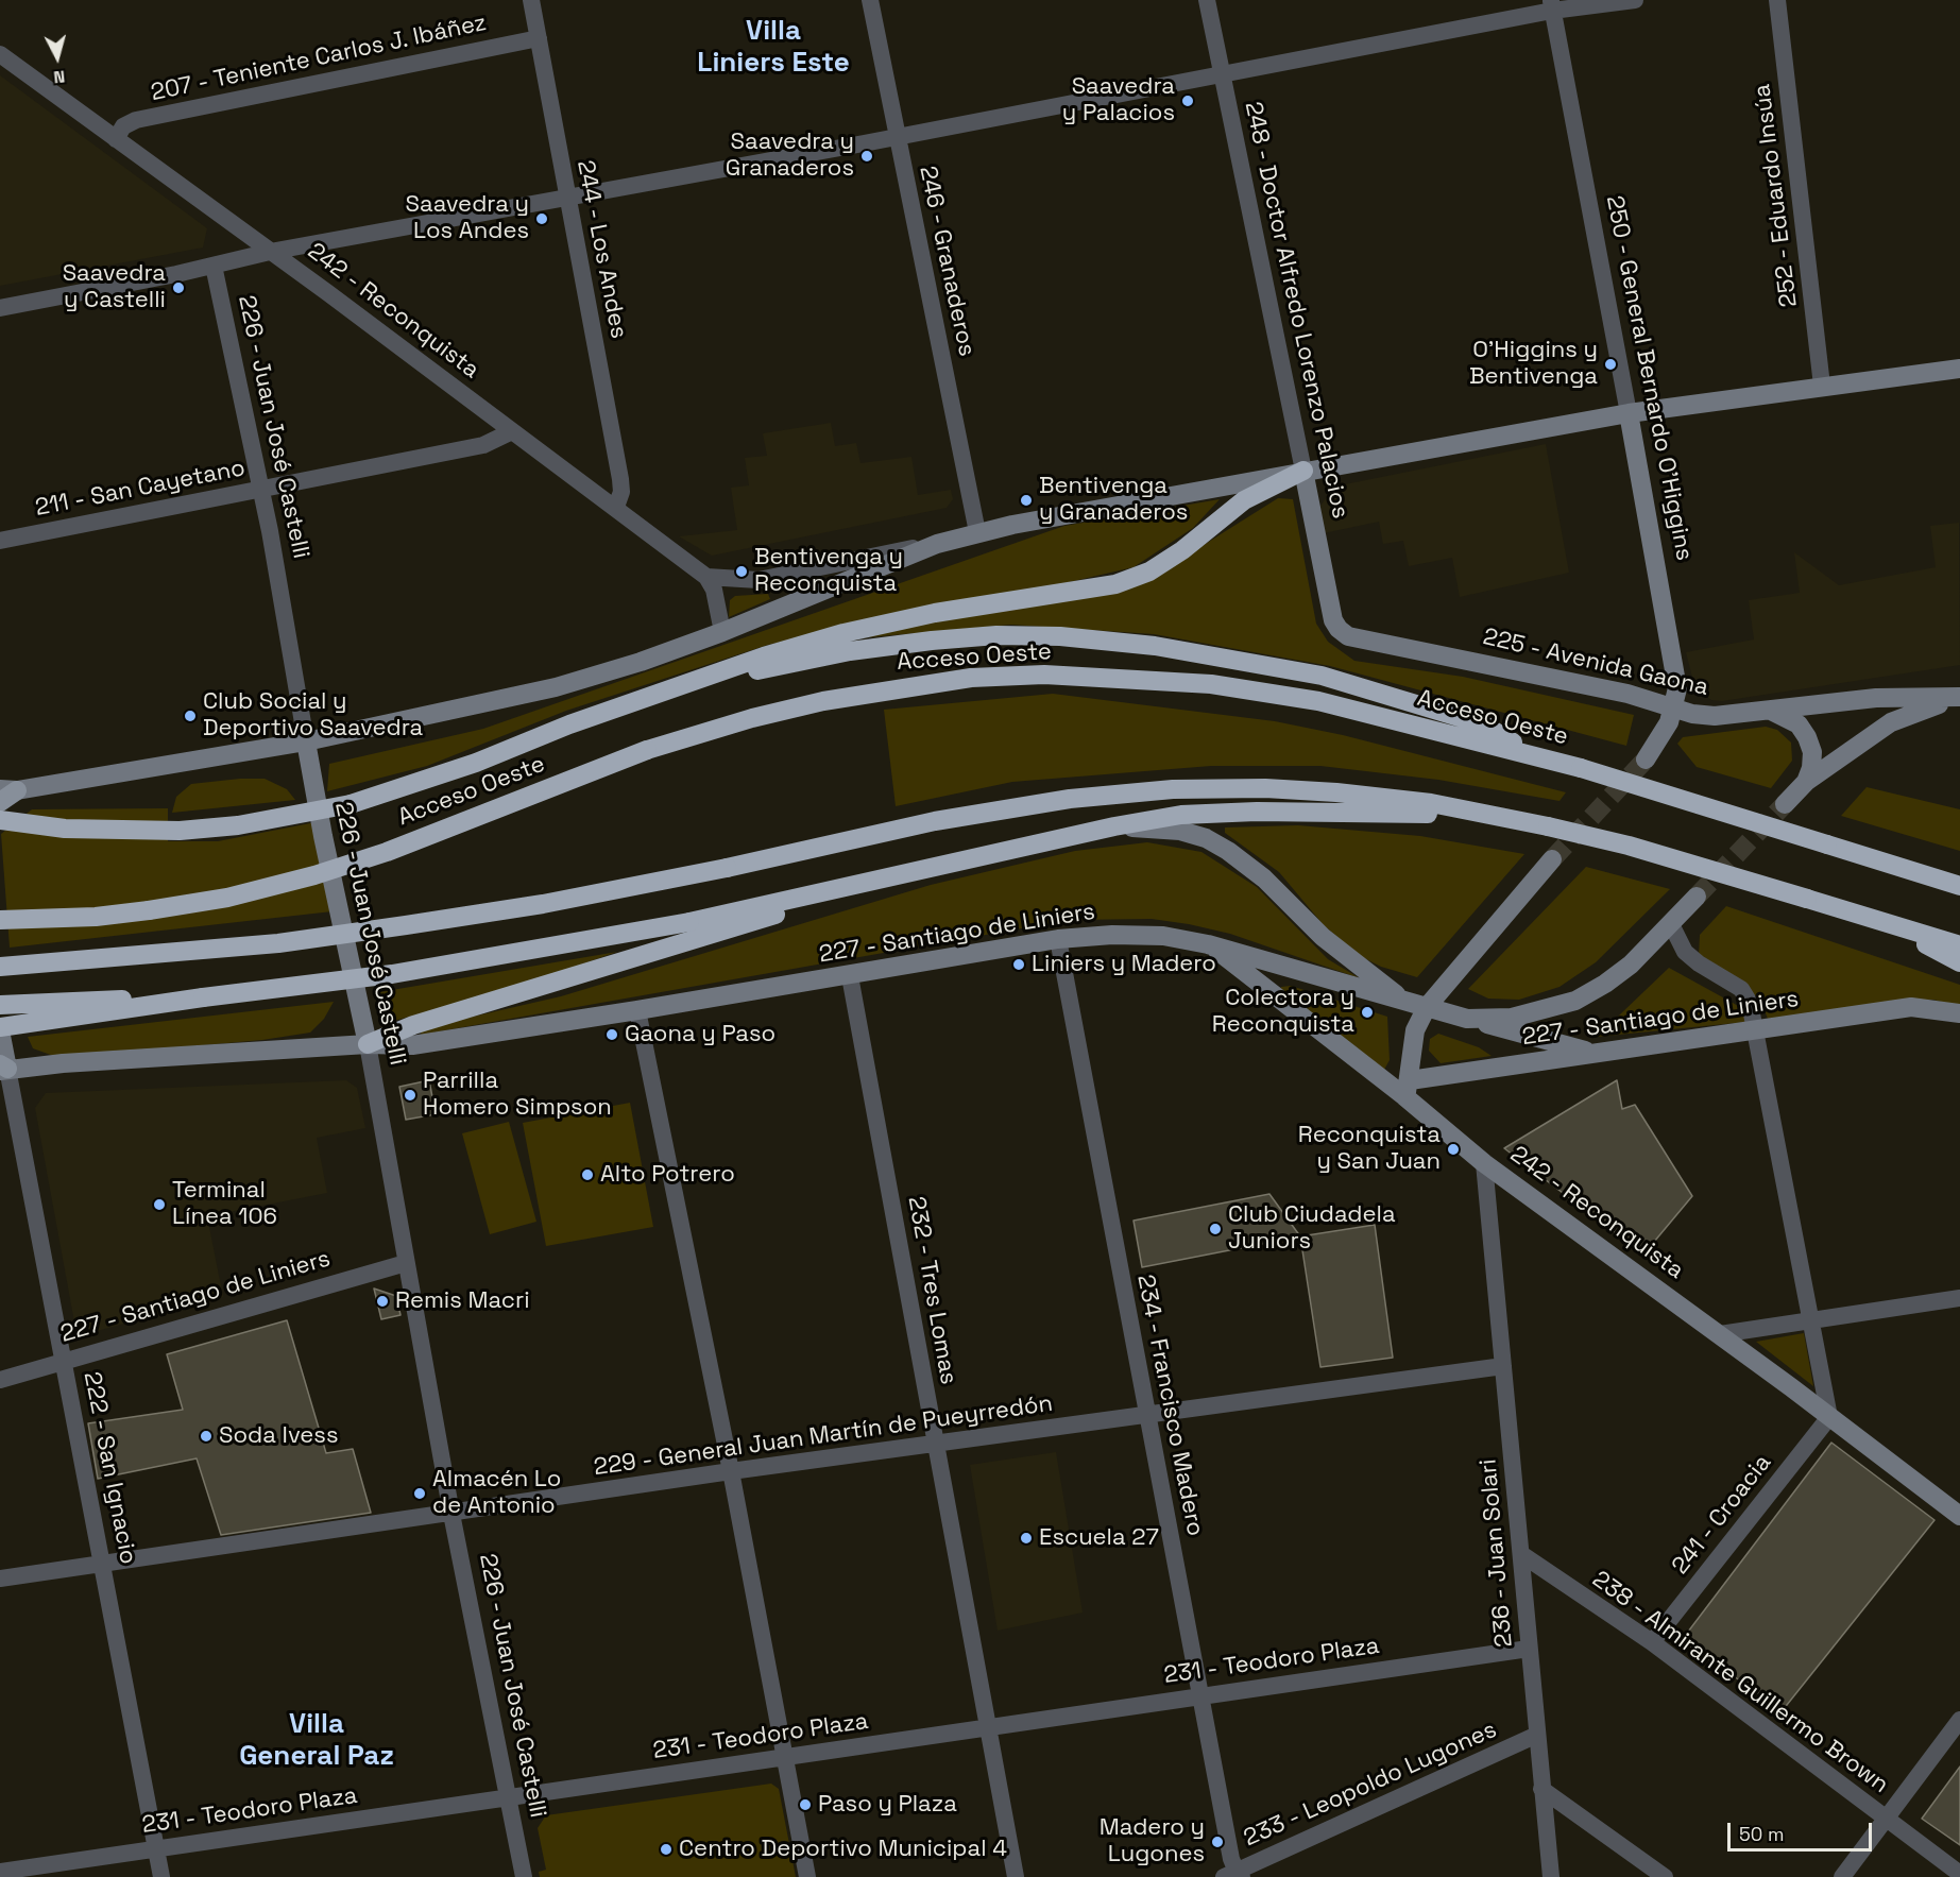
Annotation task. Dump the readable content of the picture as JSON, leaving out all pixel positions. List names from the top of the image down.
{
  "streets": {
    "highway": ["Acceso Oeste"],
    "main road": [
      "248 - Doctor Alfredo Lorenzo Palacios",
      "242 - Reconquista",
      "250 - General Bernardo O'Higgins",
      "226 - Juan José Castelli",
      "225 - Avenida Gaona",
      "227 - Santiago de Liniers",
      "222 - San Ignacio"
    ],
    "street": [
      "207 - Teniente Carlos J. Ibáñez",
      "252 - Eduardo Insúa",
      "244 - Los Andes",
      "246 - Granaderos",
      "211 - San Cayetano",
      "232 - Tres Lomas",
      "234 - Francisco Madero",
      "229 - General Juan Martín de Pueyrredón",
      "241 - Croacia",
      "236 - Juan Solari",
      "231 - Teodoro Plaza",
      "238 - Almirante Guillermo Brown",
      "233 - Leopoldo Lugones"
    ]
  },
  "crossings": [
    ["207 - Teniente Carlos J. Ibáñez", "244 - Los Andes"],
    ["207 - Teniente Carlos J. Ibáñez", "242 - Reconquista"],
    ["244 - Los Andes", "242 - Reconquista"],
    ["248 - Doctor Alfredo Lorenzo Palacios", "225 - Avenida Gaona"],
    ["242 - Reconquista", "211 - San Cayetano"],
    ["242 - Reconquista", "227 - Santiago de Liniers"],
    ["242 - Reconquista", "241 - Croacia"],
    ["242 - Reconquista", "236 - Juan Solari"],
    ["250 - General Bernardo O'Higgins", "225 - Avenida Gaona"],
    ["226 - Juan José Castelli", "211 - San Cayetano"],
    ["226 - Juan José Castelli", "227 - Santiago de Liniers"],
    ["226 - Juan José Castelli", "229 - General Juan Martín de Pueyrredón"],
    ["226 - Juan José Castelli", "231 - Teodoro Plaza"],
    ["227 - Santiago de Liniers", "232 - Tres Lomas"],
    ["227 - Santiago de Liniers", "234 - Francisco Madero"],
    ["227 - Santiago de Liniers", "222 - San Ignacio"],
    ["232 - Tres Lomas", "229 - General Juan Martín de Pueyrredón"],
    ["232 - Tres Lomas", "231 - Teodoro Plaza"],
    ["234 - Francisco Madero", "229 - General Juan Martín de Pueyrredón"],
    ["234 - Francisco Madero", "231 - Teodoro Plaza"],
    ["234 - Francisco Madero", "233 - Leopoldo Lugones"],
    ["229 - General Juan Martín de Pueyrredón", "222 - San Ignacio"],
    ["229 - General Juan Martín de Pueyrredón", "236 - Juan Solari"],
    ["222 - San Ignacio", "231 - Teodoro Plaza"],
    ["241 - Croacia", "238 - Almirante Guillermo Brown"],
    ["236 - Juan Solari", "231 - Teodoro Plaza"],
    ["236 - Juan Solari", "238 - Almirante Guillermo Brown"],
    ["236 - Juan Solari", "233 - Leopoldo Lugones"]
  ],
  "districts": ["Villa Liniers Este", "Villa General Paz"],
  "places": [
    "Saavedra y Palacios",
    "Saavedra y Granaderos",
    "Saavedra y Los Andes",
    "Saavedra y Castelli",
    "O'Higgins y Bentivenga",
    "Bentivenga y Granaderos",
    "Bentivenga y Reconquista",
    "Club Social y Deportivo Saavedra",
    "Liniers y Madero",
    "Colectora y Reconquista",
    "Gaona y Paso",
    "Parrilla Homero Simpson",
    "Reconquista y San Juan",
    "Alto Potrero",
    "Terminal Línea 106",
    "Club Ciudadela Juniors",
    "Remis Macri",
    "Soda Ivess",
    "Almacén Lo de Antonio",
    "Escuela 27",
    "Paso y Plaza",
    "Madero y Lugones",
    "Centro Deportivo Municipal 4"
  ],
  "scale_bar": "50 m",
  "north": "bottom"
}
